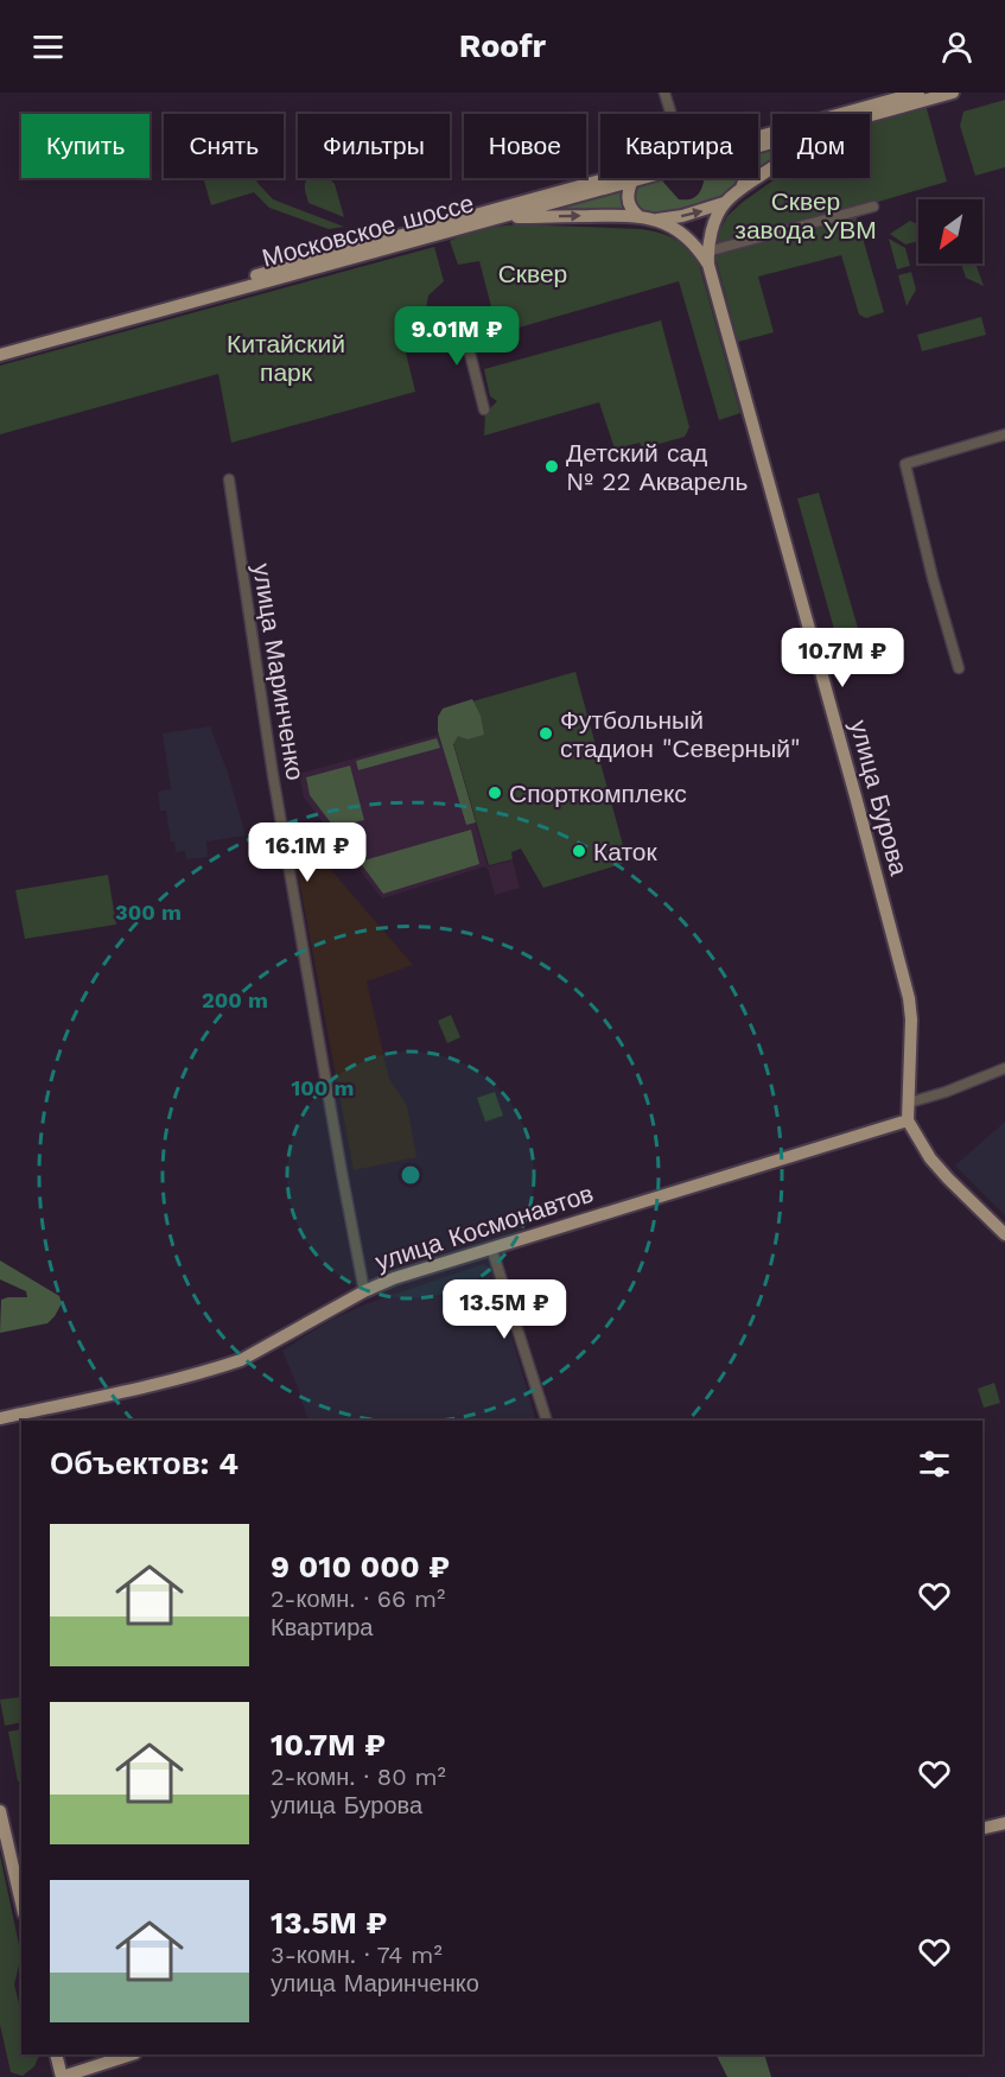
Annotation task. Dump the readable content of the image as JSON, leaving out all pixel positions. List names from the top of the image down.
{
  "streets": {
    "main road": ["Московское шоссе", "улица Бурова", "улица Космонавтов"],
    "street": ["улица Маринченко"]
  },
  "crossings": [
    ["улица Маринченко", "улица Космонавтов"],
    ["улица Бурова", "улица Космонавтов"]
  ],
  "parks": ["Сквер завода УВМ", "Сквер", "Китайский парк"],
  "places": [
    "Детский сад № 22 Акварель",
    "Футбольный стадион \"Северный\"",
    "Спорткомплекс",
    "Каток"
  ],
  "north": "bottom left",
  "page": {
    "header": "Roofr",
    "chip": [
      "Купить",
      "Снять",
      "Фильтры",
      "Новое",
      "Квартира",
      "Дом"
    ],
    "price": [
      "9.01M ₽",
      "10.7M ₽",
      "16.1M ₽",
      "13.5M ₽"
    ],
    "heading": "Объектов: 4",
    "list": [
      {
        "name": "9 010 000 ₽",
        "note": "2-комн. · 66 m² · Квартира"
      },
      {
        "name": "10.7M ₽",
        "note": "2-комн. · 80 m² · улица Бурова"
      },
      {
        "name": "13.5M ₽",
        "note": "3-комн. · 74 m² · улица Маринченко"
      }
    ]
  },
  "rings": ["300 m", "200 m", "100 m"]
}
